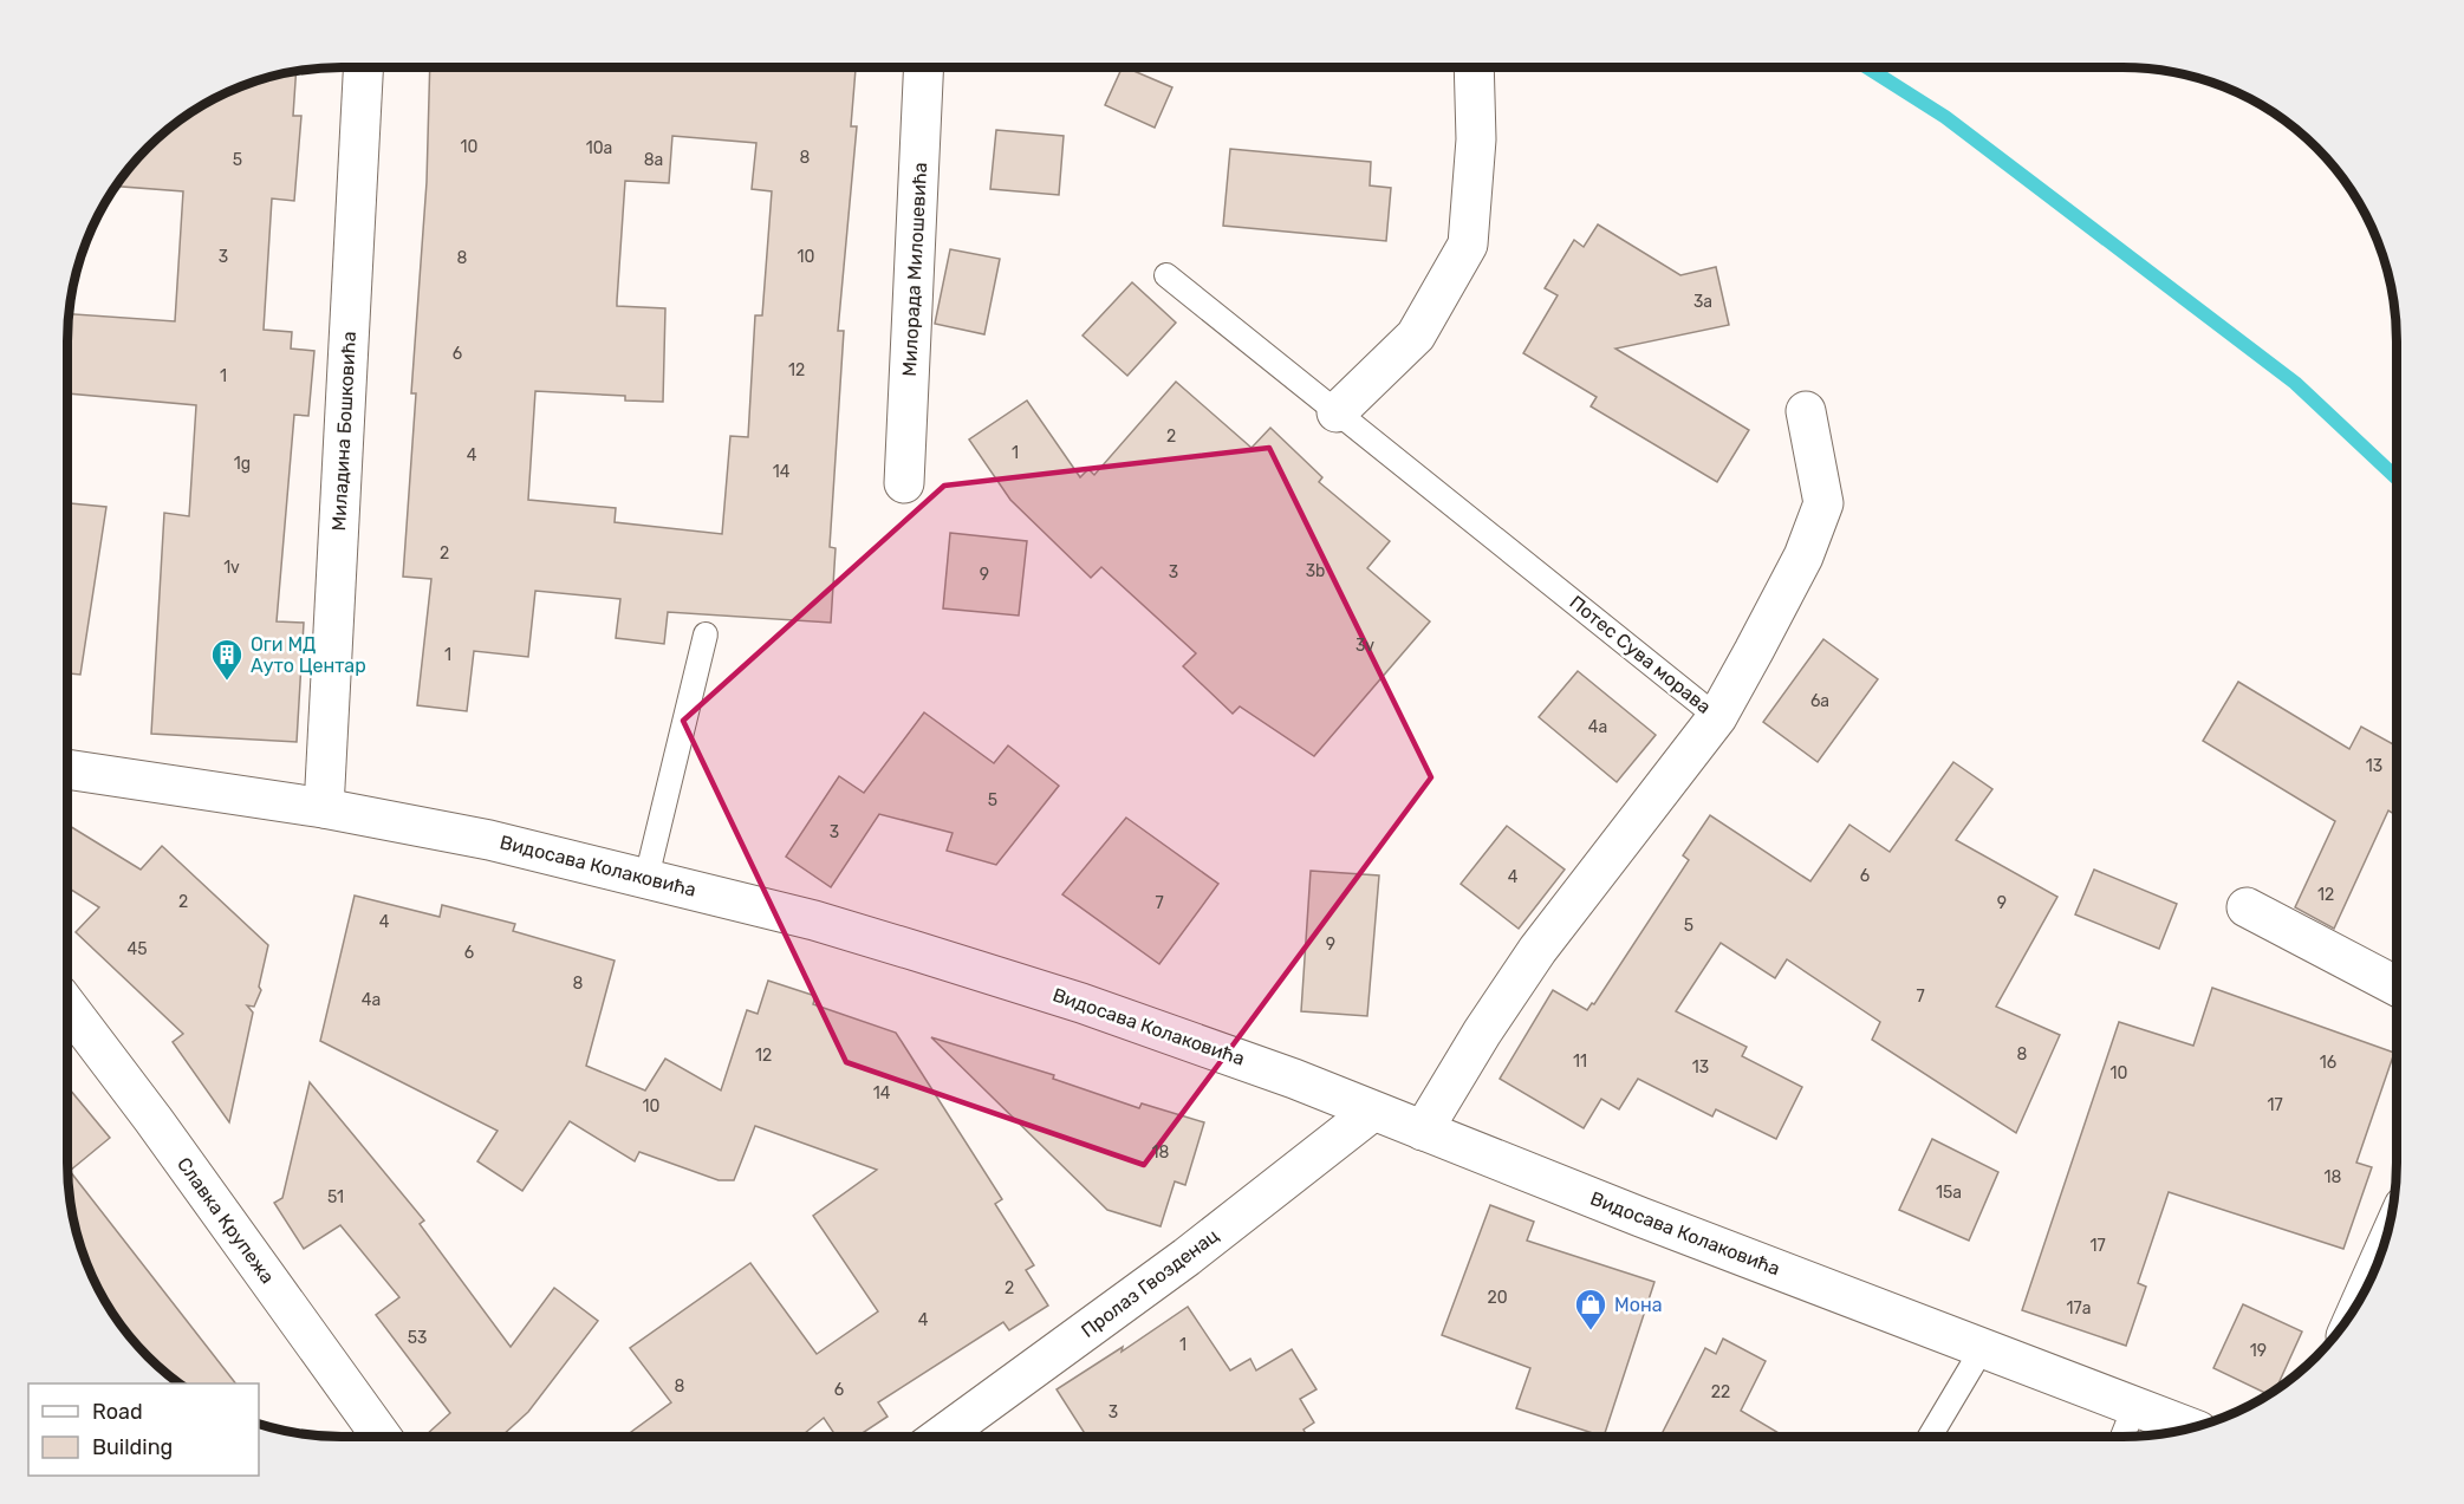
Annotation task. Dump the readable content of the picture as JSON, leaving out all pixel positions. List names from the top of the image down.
{
  "streets": {
    "street": [
      "Милорада Милошевића",
      "Миладина Бошковића",
      "Потес Сува морава",
      "Видосава Колаковића",
      "Славка Крупежа",
      "Пролаз Гвозденац"
    ]
  },
  "crossings": [
    ["Миладина Бошковића", "Видосава Колаковића"],
    ["Потес Сува морава", "Видосава Колаковића"],
    ["Видосава Колаковића", "Пролаз Гвозденац"]
  ],
  "places": {
    "building": ["Оги МД Ауто Центар"],
    "shop": ["Мона"]
  },
  "house_numbers": [
    "10",
    "10a",
    "8",
    "5",
    "8a",
    "3",
    "10",
    "8",
    "3a",
    "6",
    "12",
    "1",
    "2",
    "1",
    "4",
    "1g",
    "14",
    "2",
    "1v",
    "3b",
    "3",
    "9",
    "3v",
    "1",
    "6a",
    "4a",
    "13",
    "5",
    "3",
    "6",
    "4",
    "12",
    "2",
    "7",
    "9",
    "4",
    "5",
    "9",
    "45",
    "6",
    "8",
    "7",
    "4a",
    "8",
    "12",
    "11",
    "16",
    "13",
    "10",
    "14",
    "17",
    "10",
    "18",
    "18",
    "15a",
    "51",
    "17",
    "2",
    "20",
    "17a",
    "4",
    "53",
    "1",
    "19",
    "8",
    "6",
    "22",
    "3"
  ],
  "legend": ["Road", "Building"]
}
